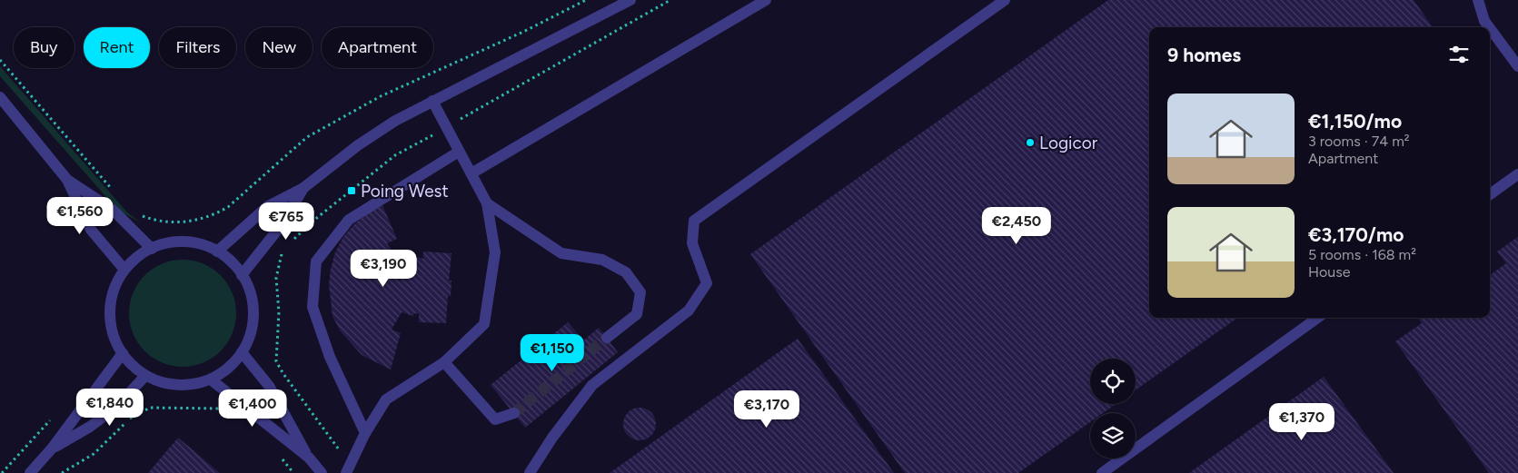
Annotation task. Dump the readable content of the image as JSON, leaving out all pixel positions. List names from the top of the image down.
{
  "places": {
    "other": ["Logicor"],
    "transit": ["Poing West"]
  },
  "page": {
    "chip": [
      "Buy",
      "Rent",
      "Filters",
      "New",
      "Apartment"
    ],
    "heading": "9 homes",
    "list": [
      {
        "name": "€1,150/mo",
        "note": "3 rooms · 74 m² · Apartment"
      },
      {
        "name": "€3,170/mo",
        "note": "5 rooms · 168 m² · House"
      }
    ],
    "price": [
      "€1,560",
      "€765",
      "€2,450",
      "€3,190",
      "€1,150",
      "€1,840",
      "€1,400",
      "€3,170",
      "€1,370"
    ]
  }
}
